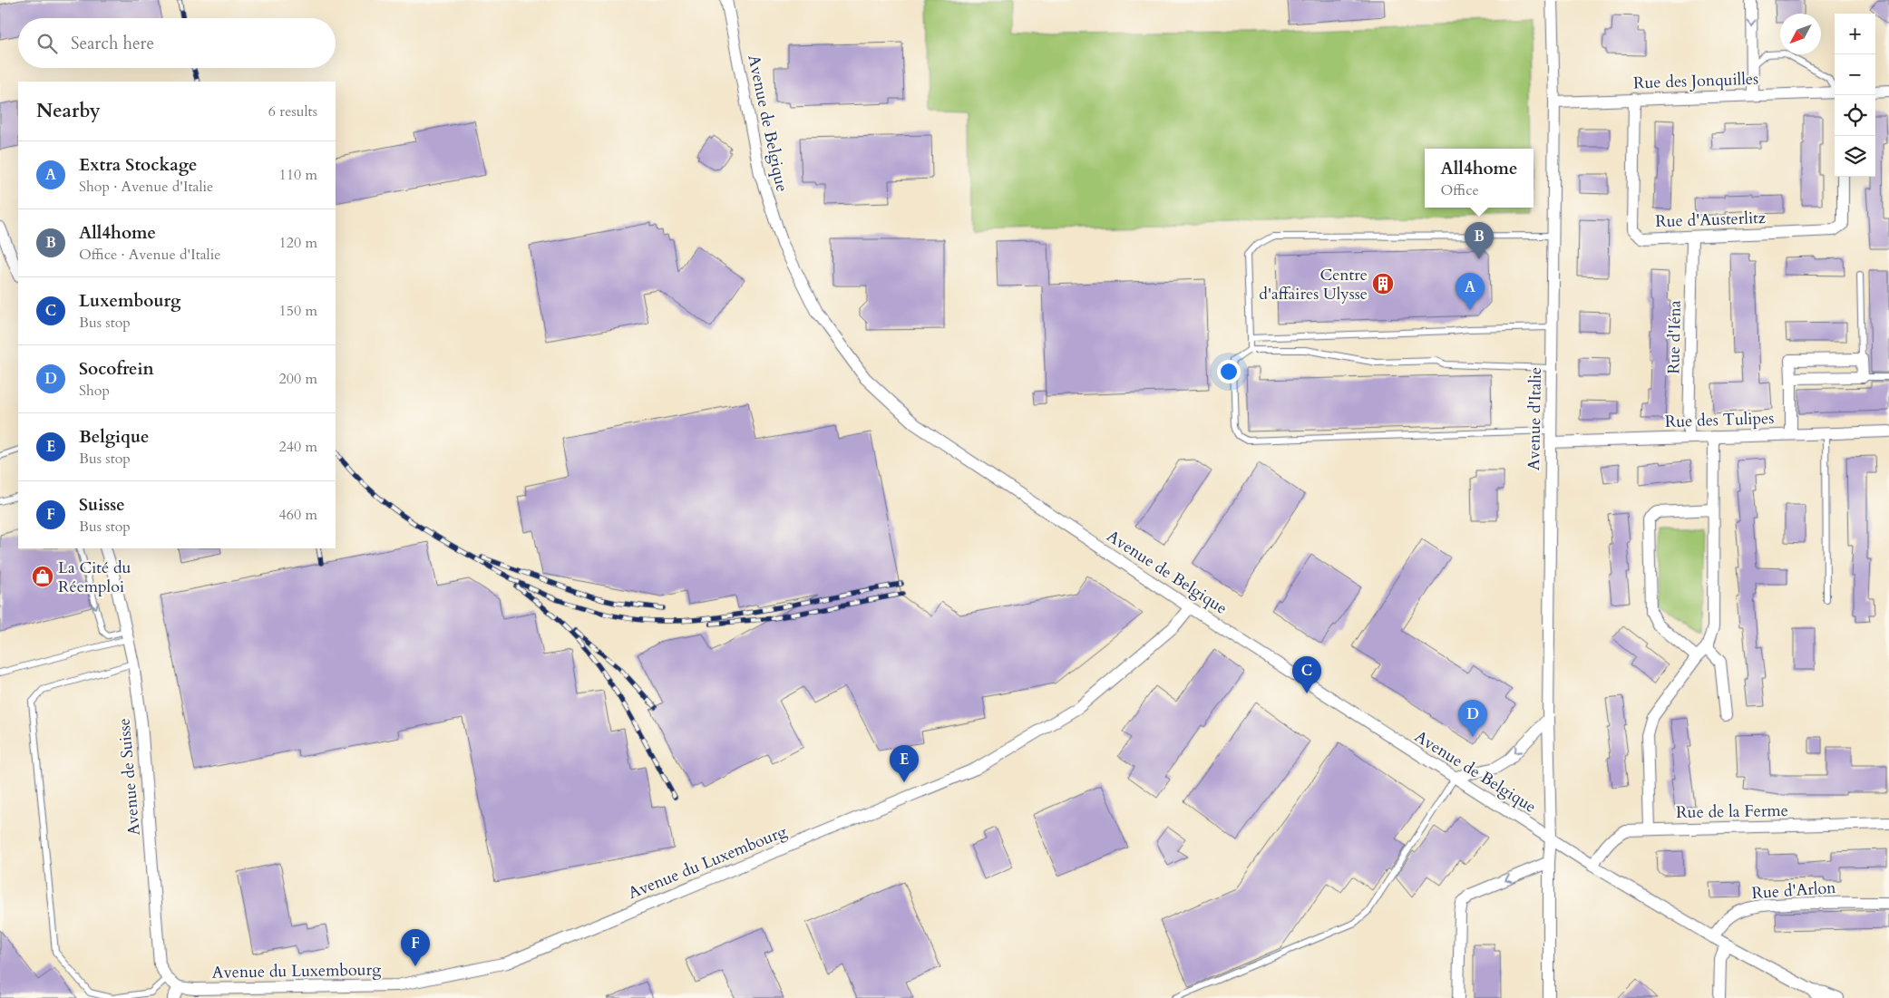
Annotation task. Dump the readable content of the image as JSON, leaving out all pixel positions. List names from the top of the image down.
{
  "streets": {
    "street": [
      "Rue des Jonquilles",
      "Avenue de Belgique",
      "Rue d'Austerlitz",
      "Rue d'Iéna",
      "Avenue d'Italie",
      "Rue des Tulipes",
      "Avenue de Suisse",
      "Rue de la Ferme",
      "Avenue du Luxembourg",
      "Rue d'Arlon"
    ]
  },
  "crossings": [
    ["Rue des Jonquilles", "Rue d'Austerlitz"],
    ["Rue des Jonquilles", "Avenue d'Italie"],
    ["Avenue de Belgique", "Avenue d'Italie"],
    ["Avenue de Belgique", "Rue de la Ferme"],
    ["Avenue de Belgique", "Avenue du Luxembourg"],
    ["Avenue de Belgique", "Rue d'Arlon"],
    ["Rue d'Austerlitz", "Rue d'Iéna"],
    ["Rue d'Iéna", "Rue des Tulipes"],
    ["Avenue d'Italie", "Rue des Tulipes"]
  ],
  "places": {
    "building": ["Centre d'affaires Ulysse"],
    "shop": ["La Cité du Réemploi"]
  },
  "north": "bottom left",
  "page": {
    "map_buttons": ["+", "−"],
    "search": "Search here",
    "heading": ["Nearby", "6 results"],
    "list": [
      {
        "mark": "A",
        "name": "Extra Stockage",
        "note": "Shop · Avenue d'Italie",
        "value": "110 m"
      },
      {
        "mark": "B",
        "name": "All4home",
        "note": "Office · Avenue d'Italie",
        "value": "120 m"
      },
      {
        "mark": "C",
        "name": "Luxembourg",
        "note": "Bus stop",
        "value": "150 m"
      },
      {
        "mark": "D",
        "name": "Socofrein",
        "note": "Shop",
        "value": "200 m"
      },
      {
        "mark": "E",
        "name": "Belgique",
        "note": "Bus stop",
        "value": "240 m"
      },
      {
        "mark": "F",
        "name": "Suisse",
        "note": "Bus stop",
        "value": "460 m"
      }
    ],
    "popup": ["All4home", "Office"],
    "pins": [
      "B",
      "A",
      "C",
      "D",
      "E",
      "F"
    ]
  }
}
